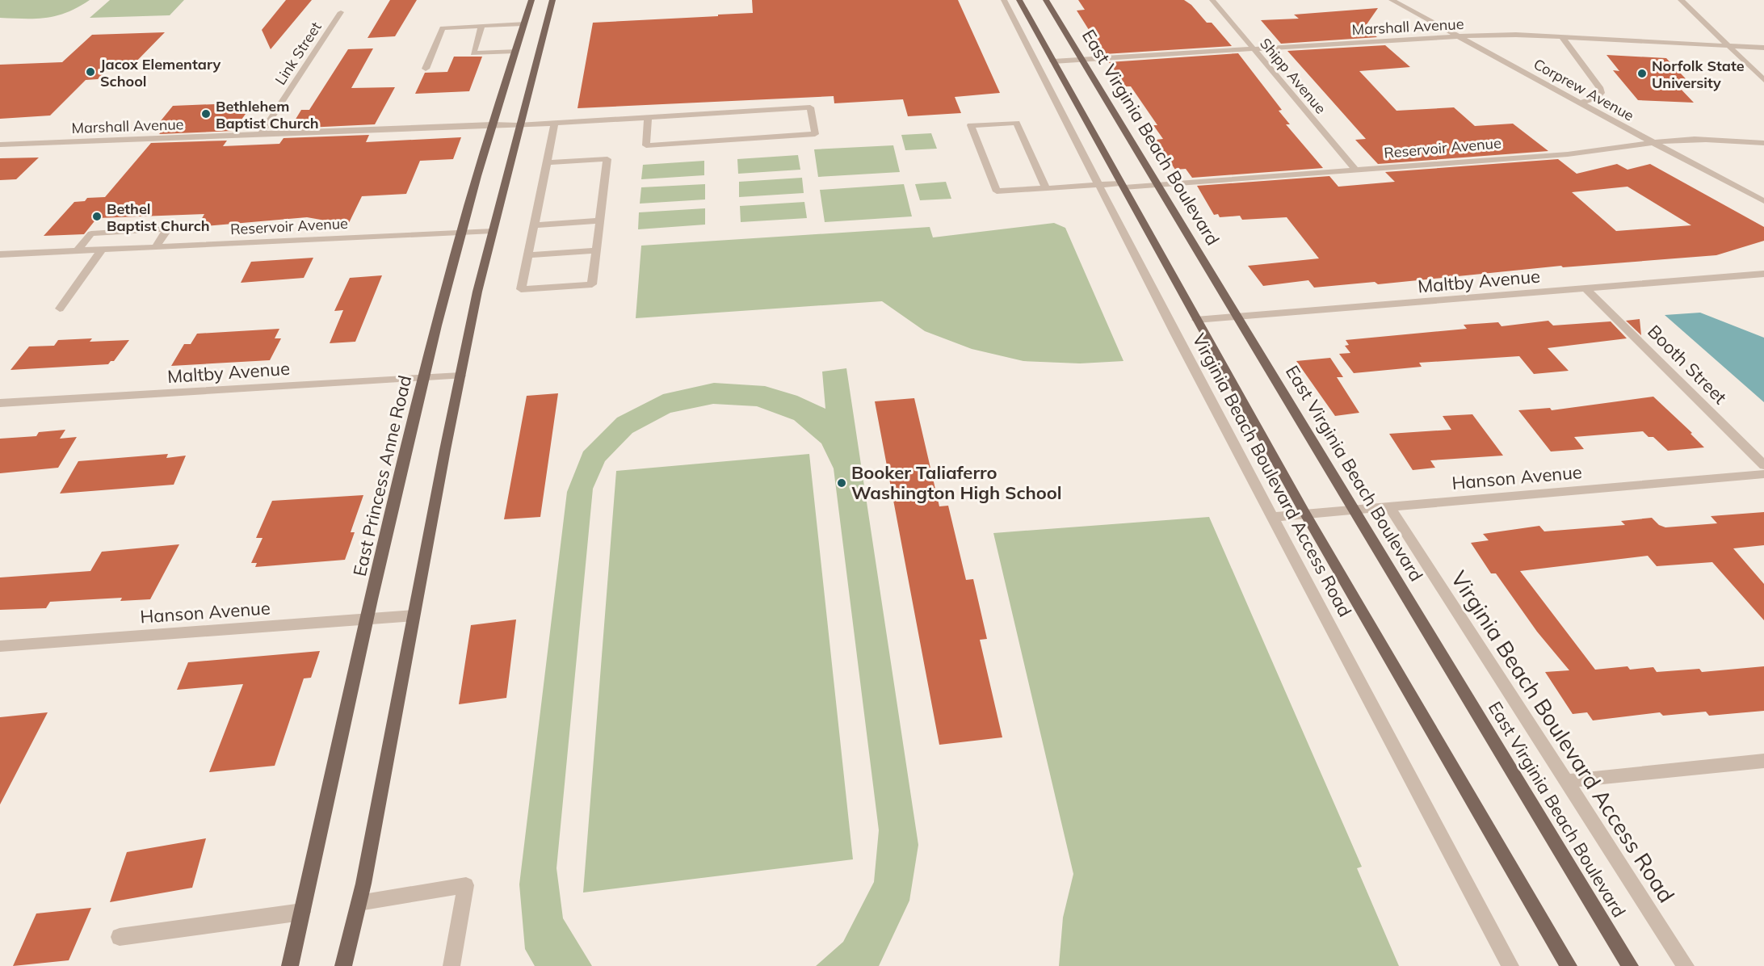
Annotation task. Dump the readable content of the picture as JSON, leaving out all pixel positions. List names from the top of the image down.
{
  "streets": {
    "main road": ["East Virginia Beach Boulevard", "East Princess Anne Road"],
    "street": [
      "Marshall Avenue",
      "Link Street",
      "Shipp Avenue",
      "Corprew Avenue",
      "Reservoir Avenue",
      "Maltby Avenue",
      "Booth Street",
      "Virginia Beach Boulevard Access Road",
      "Hanson Avenue"
    ]
  },
  "crossings": [
    ["Marshall Avenue", "Link Street"],
    ["Marshall Avenue", "Shipp Avenue"],
    ["Marshall Avenue", "Corprew Avenue"],
    ["Marshall Avenue", "East Virginia Beach Boulevard"],
    ["Marshall Avenue", "East Princess Anne Road"],
    ["Shipp Avenue", "Reservoir Avenue"],
    ["Corprew Avenue", "Reservoir Avenue"],
    ["East Virginia Beach Boulevard", "Reservoir Avenue"],
    ["East Virginia Beach Boulevard", "Maltby Avenue"],
    ["East Virginia Beach Boulevard", "Hanson Avenue"],
    ["Reservoir Avenue", "Virginia Beach Boulevard Access Road"],
    ["Reservoir Avenue", "East Princess Anne Road"],
    ["Maltby Avenue", "Booth Street"],
    ["Maltby Avenue", "East Princess Anne Road"],
    ["Virginia Beach Boulevard Access Road", "Hanson Avenue"],
    ["East Princess Anne Road", "Hanson Avenue"]
  ],
  "places": [
    "Jacox Elementary School",
    "Norfolk State University",
    "Bethlehem Baptist Church",
    "Bethel Baptist Church",
    "Booker Taliaferro Washington High School"
  ]
}
